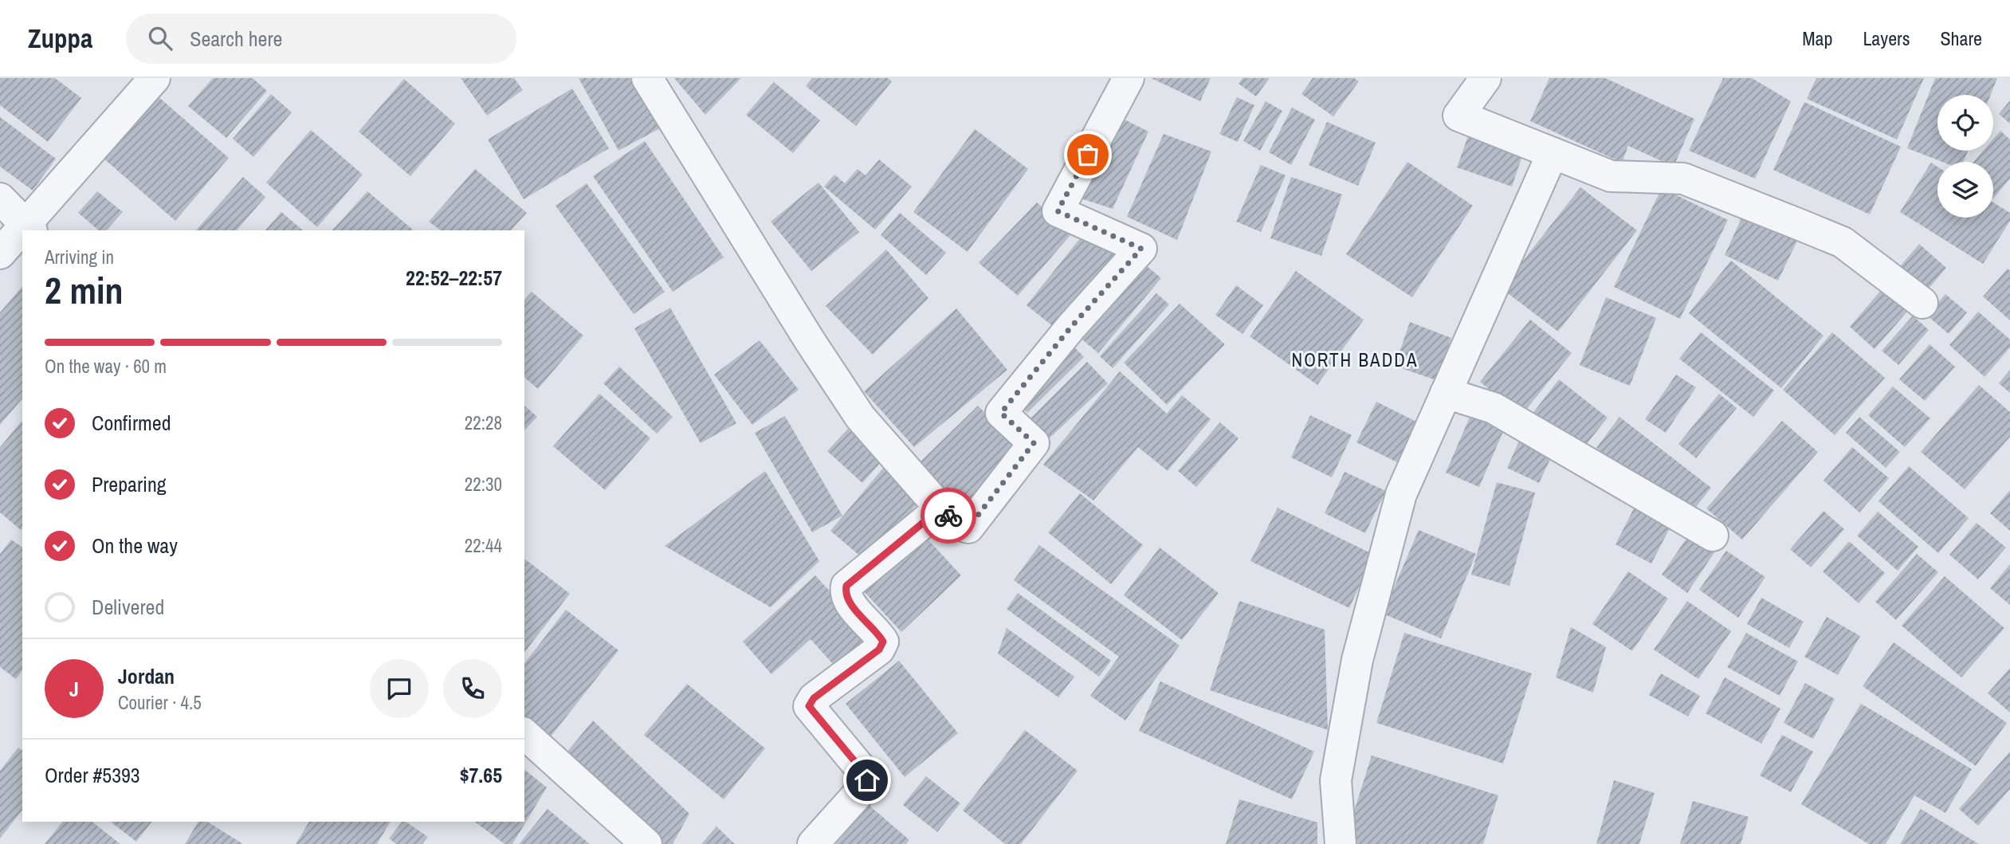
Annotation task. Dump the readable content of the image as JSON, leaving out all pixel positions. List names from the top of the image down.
{
  "districts": ["NORTH BADDA"],
  "page": {
    "header": "Zuppa",
    "search": "Search here",
    "nav": ["Map", "Layers", "Share"],
    "heading": ["2 min", "Arriving in", "22:52–22:57"],
    "panel": [
      "Jordan",
      "Courier · 4.5",
      "Order #5393",
      "$7.65"
    ],
    "bar": "On the way · 60 m",
    "list": [
      ["Confirmed", "22:28"],
      ["Preparing", "22:30"],
      ["On the way", "22:44"],
      "Delivered"
    ],
    "round": "J"
  }
}
